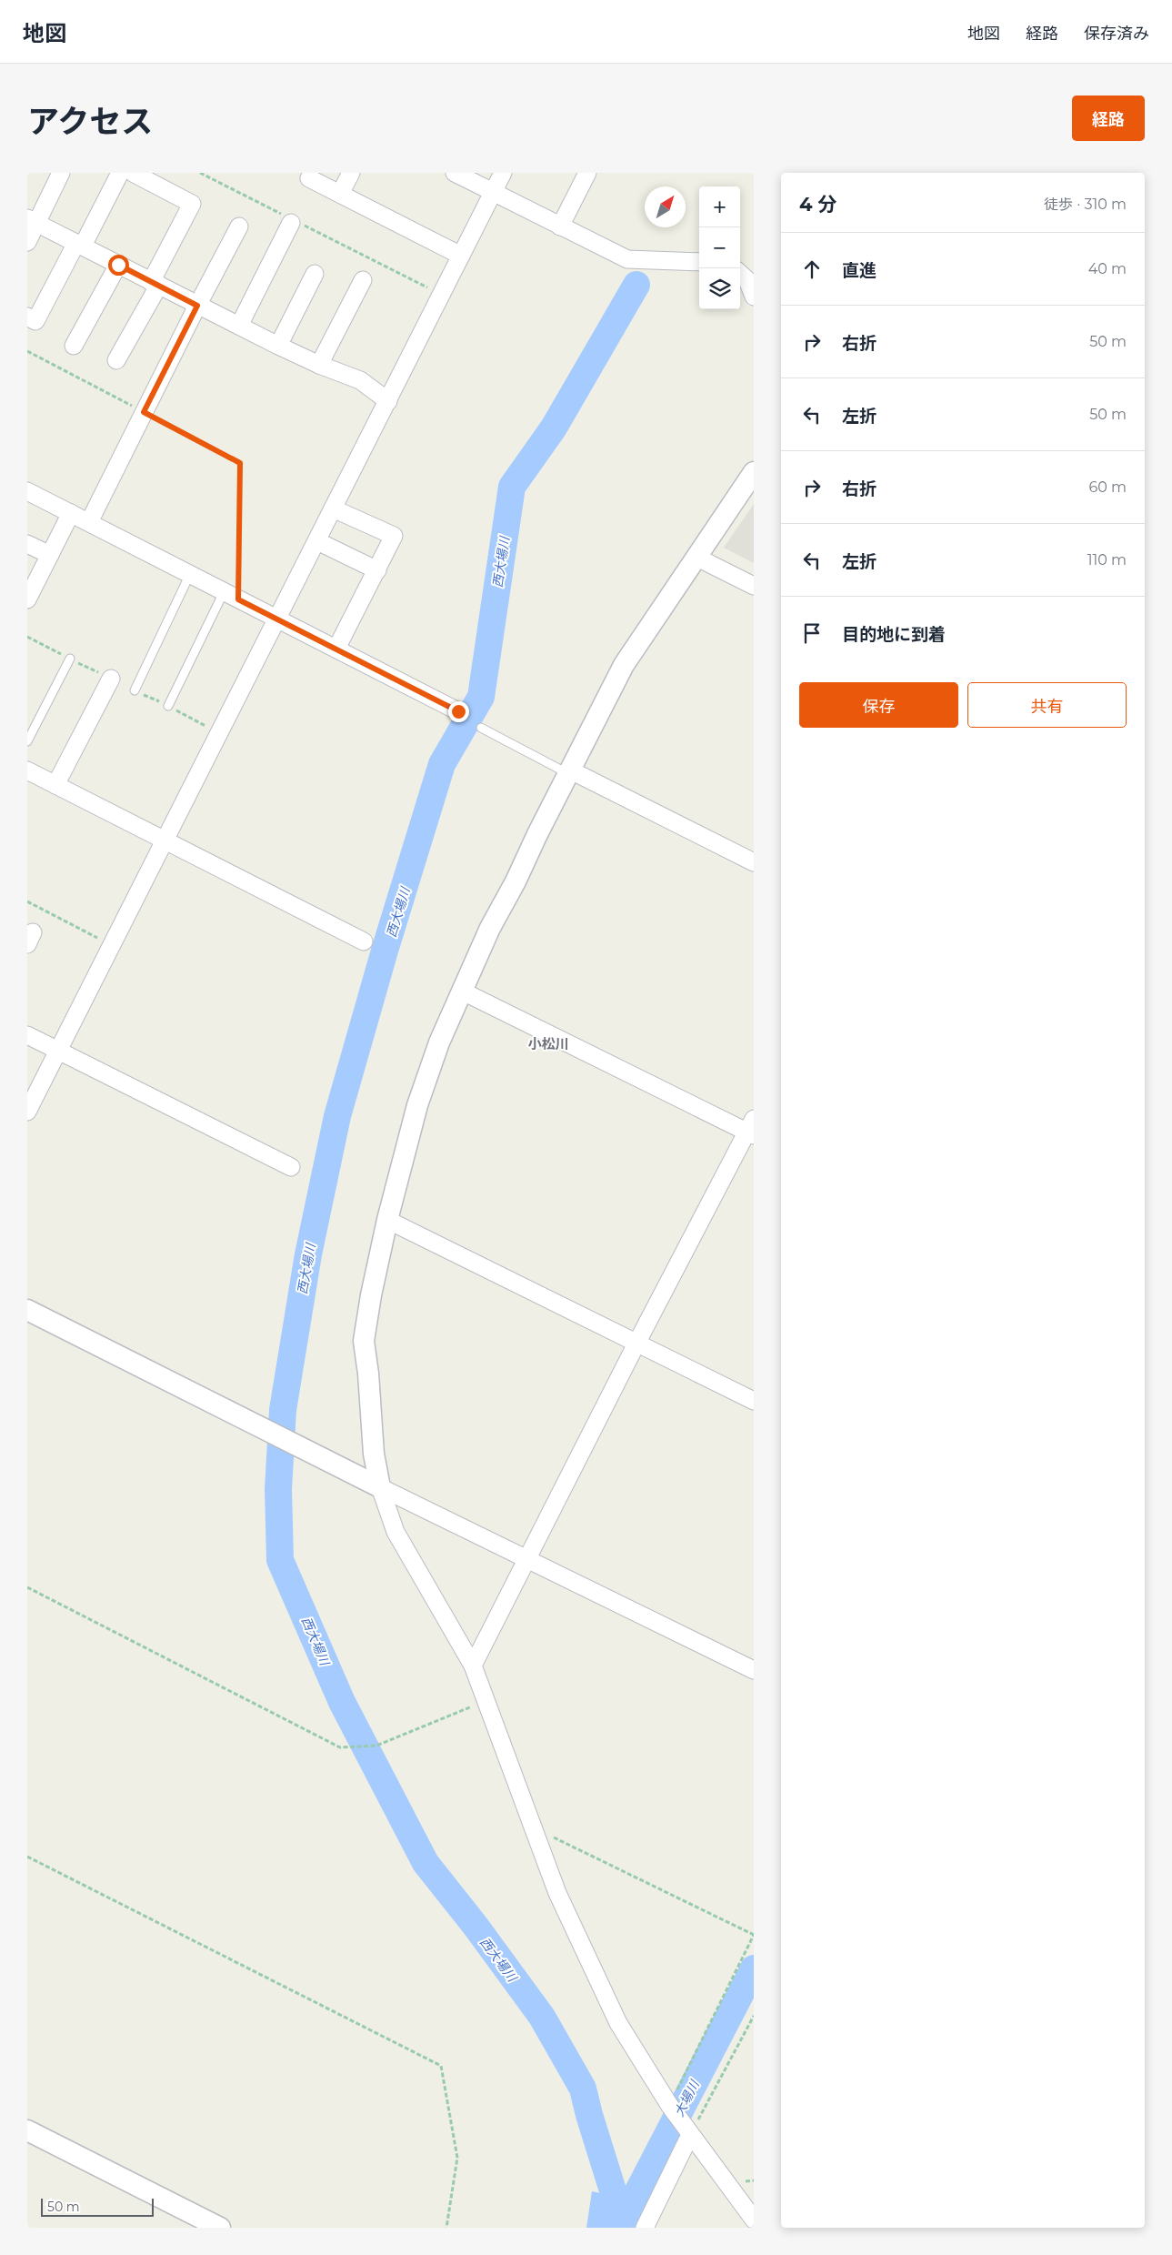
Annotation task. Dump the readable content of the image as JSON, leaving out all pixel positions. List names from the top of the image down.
{
  "districts": ["小松川"],
  "water": ["西大場川", "大場川"],
  "scale_bar": "50 m",
  "north": "top right",
  "page": {
    "header": "地図",
    "nav": ["地図", "経路", "保存済み"],
    "title": "アクセス",
    "buttons": [
      "経路",
      ["保存", "共有"]
    ],
    "heading": ["4 分", "徒歩 · 310 m"],
    "map_buttons": ["+", "−"],
    "list": [
      ["直進", "40 m"],
      ["右折", "50 m"],
      ["左折", "50 m"],
      ["右折", "60 m"],
      ["左折", "110 m"],
      "目的地に到着"
    ],
    "scale": "50 m"
  }
}
